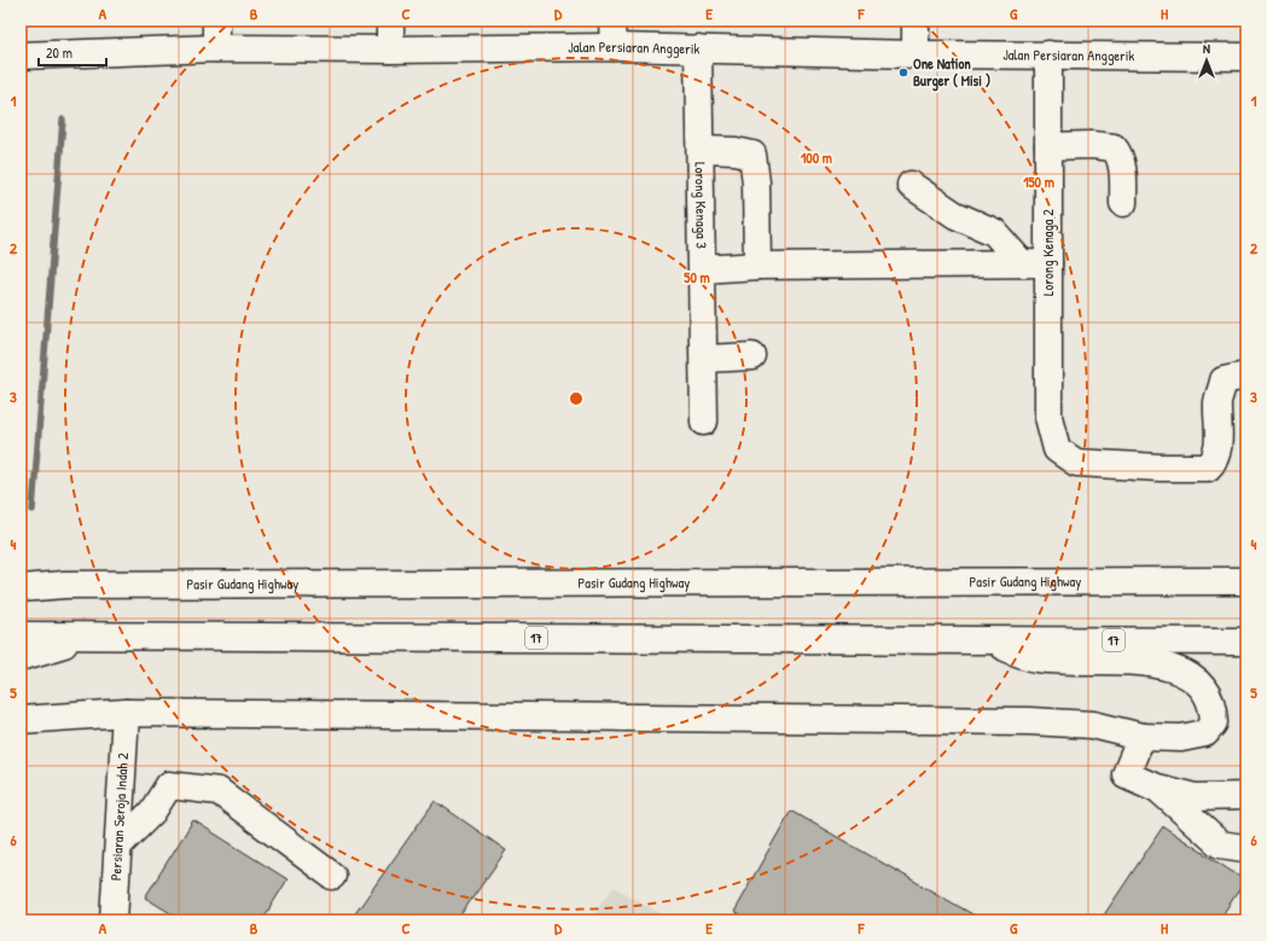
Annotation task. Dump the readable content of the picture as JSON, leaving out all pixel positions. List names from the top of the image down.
{
  "streets": {
    "main road": [
      "Jalan Persiaran Anggerik",
      "Lorong Kenaga 3",
      "Lorong Kenaga 2",
      "Pasir Gudang Highway",
      "17",
      "Persiaran Seroja Indah 2"
    ]
  },
  "crossings": [
    ["Jalan Persiaran Anggerik", "Lorong Kenaga 3"],
    ["Jalan Persiaran Anggerik", "Lorong Kenaga 2"]
  ],
  "places": ["One Nation Burger ( Misi )"],
  "scale_bar": "20 m",
  "north": "top",
  "grid": {
    "columns": [
      "A",
      "B",
      "C",
      "D",
      "E",
      "F",
      "G",
      "H"
    ],
    "rows": [
      "1",
      "2",
      "3",
      "4",
      "5",
      "6"
    ]
  },
  "rings": ["100 m", "150 m", "50 m"]
}
